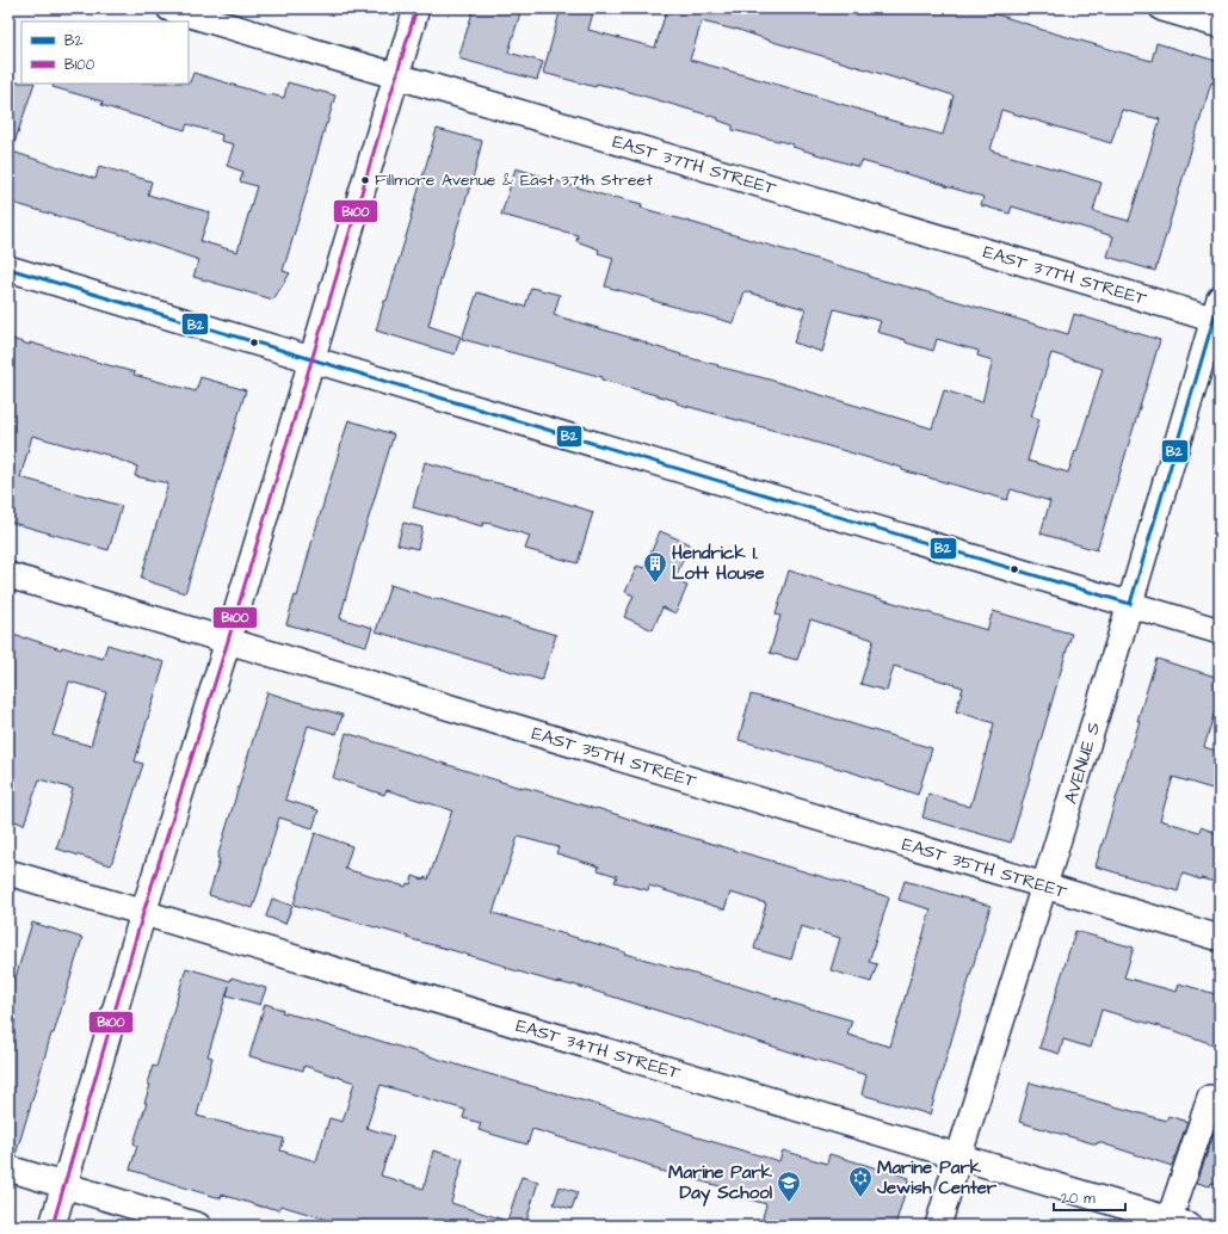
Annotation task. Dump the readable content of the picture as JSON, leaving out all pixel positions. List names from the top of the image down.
{
  "streets": {
    "street": [
      "EAST 37TH STREET",
      "EAST 35TH STREET",
      "AVENUE S",
      "EAST 34TH STREET"
    ]
  },
  "crossings": [
    ["EAST 37TH STREET", "AVENUE S"],
    ["EAST 35TH STREET", "AVENUE S"],
    ["AVENUE S", "EAST 34TH STREET"]
  ],
  "places": {
    "other": ["Fillmore Avenue & East 37th Street"],
    "building": ["Hendrick I. Lott House"],
    "synagogue": ["Marine Park Jewish Center"],
    "school or university": ["Marine Park Day School"]
  },
  "lines": ["transit line B100", "transit line B2"],
  "legend": ["B2", "B100"],
  "scale_bar": "20 m"
}
